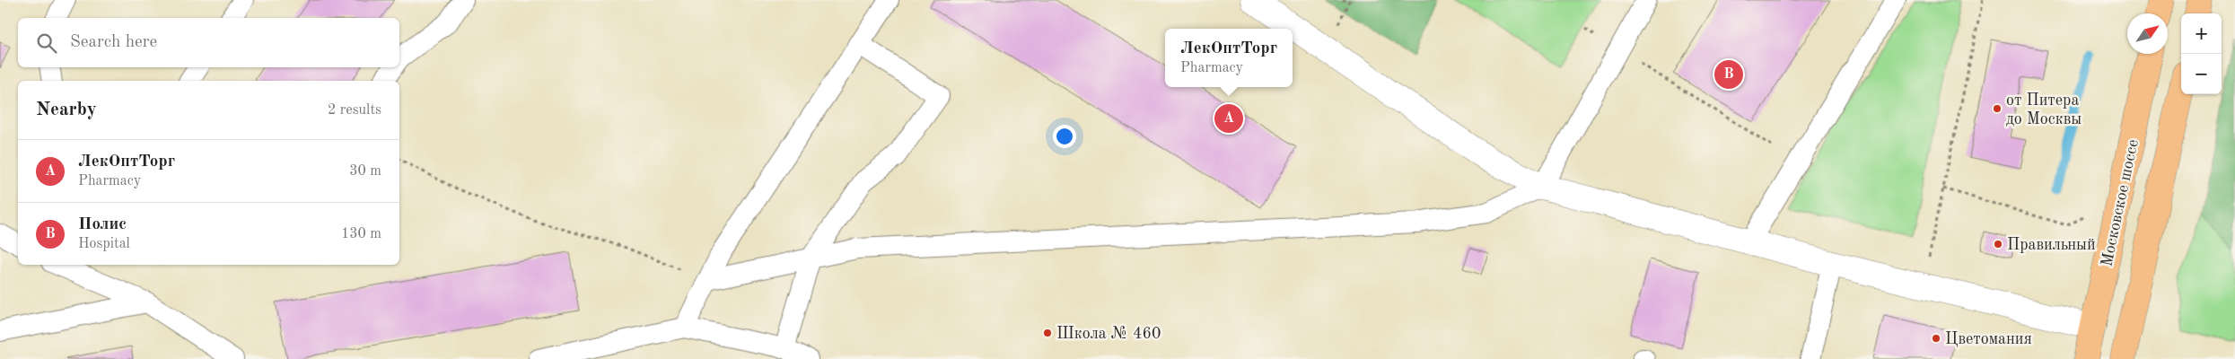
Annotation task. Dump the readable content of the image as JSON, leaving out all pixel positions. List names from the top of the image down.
{
  "streets": {
    "highway": ["Московское шоссе"]
  },
  "places": [
    "от Питера до Москвы",
    "Правильный",
    "Школа № 460",
    "Цветомания"
  ],
  "north": "top right",
  "page": {
    "map_buttons": ["+", "−"],
    "search": "Search here",
    "popup": ["ЛекОптТорг", "Pharmacy"],
    "pins": ["B", "A"],
    "heading": ["Nearby", "2 results"],
    "list": [
      {
        "mark": "A",
        "name": "ЛекОптТорг",
        "note": "Pharmacy",
        "value": "30 m"
      },
      {
        "mark": "B",
        "name": "Полис",
        "note": "Hospital",
        "value": "130 m"
      }
    ]
  }
}
